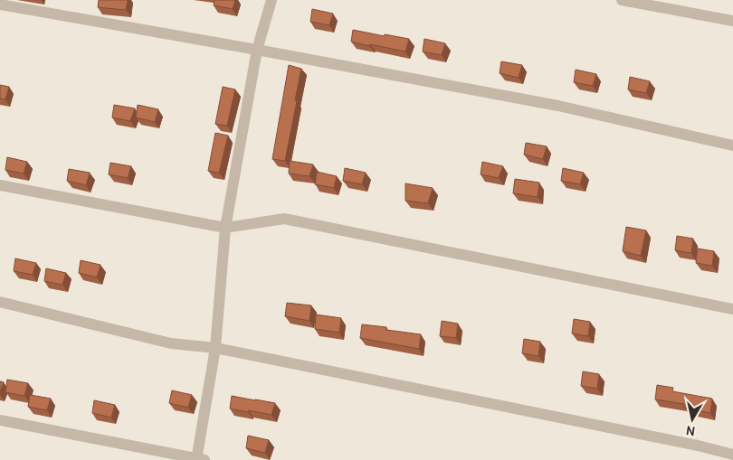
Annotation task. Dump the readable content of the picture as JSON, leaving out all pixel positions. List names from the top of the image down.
{
  "north": "bottom"
}
